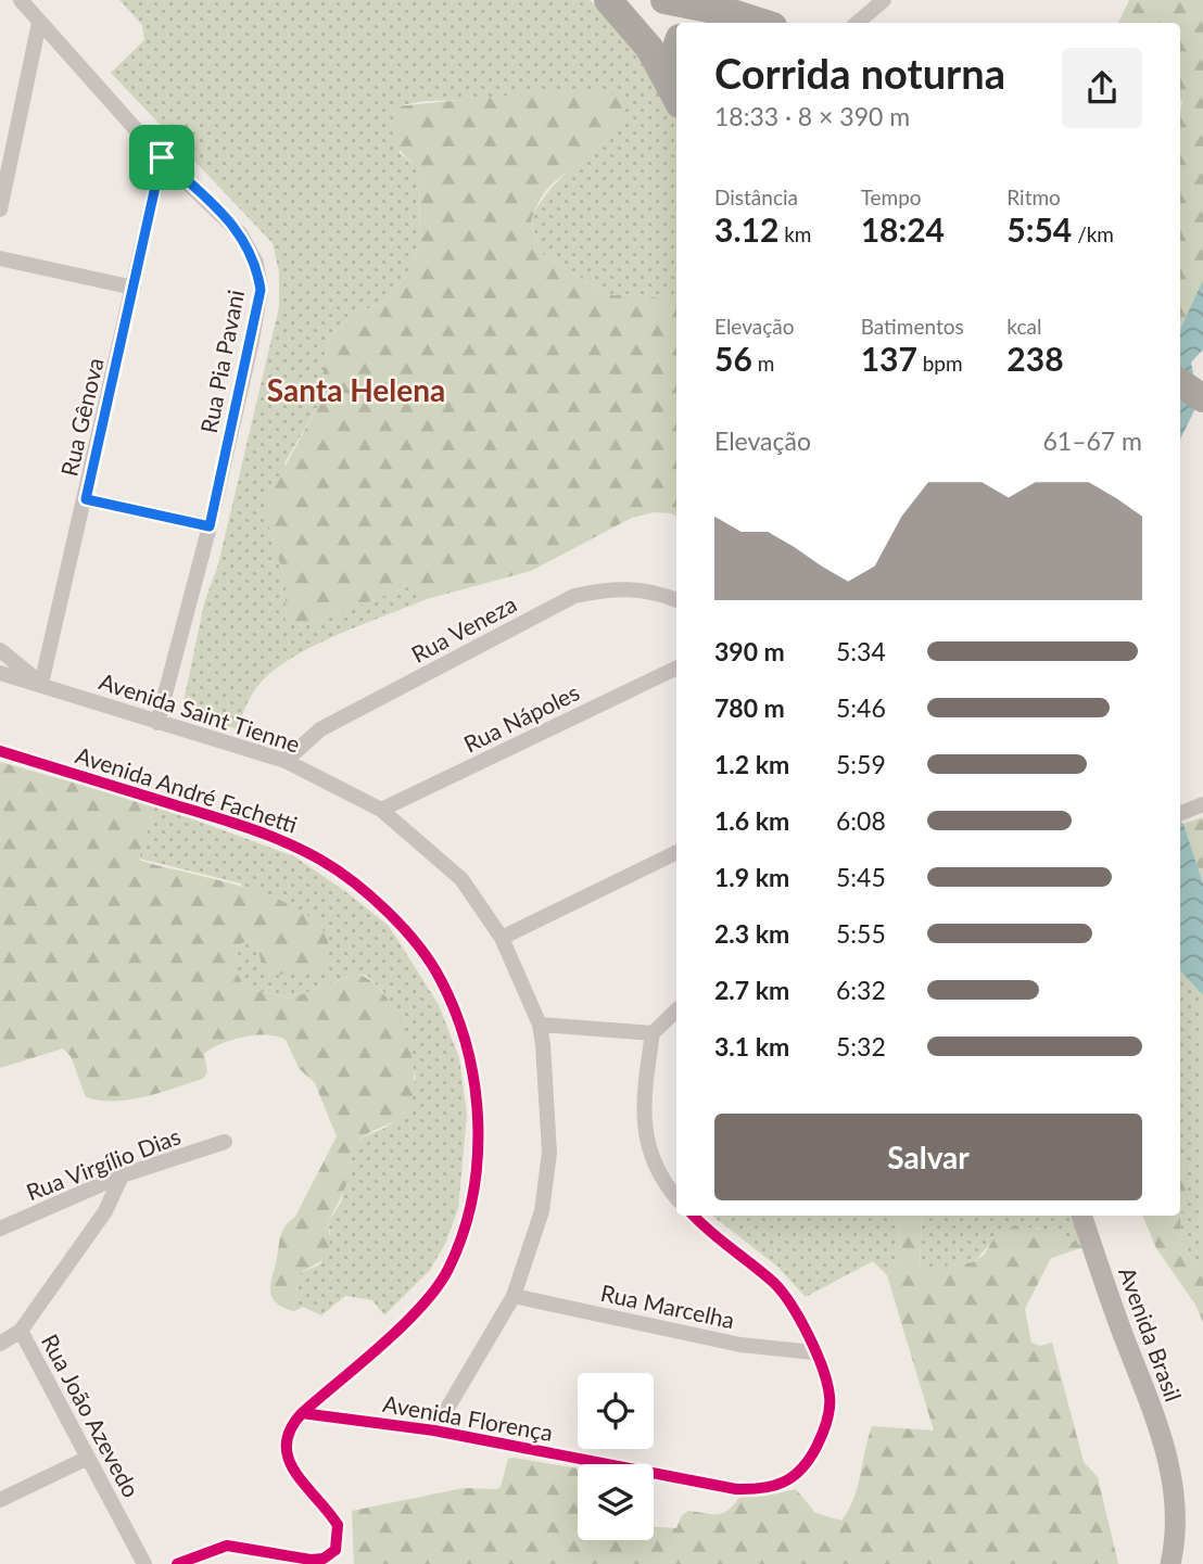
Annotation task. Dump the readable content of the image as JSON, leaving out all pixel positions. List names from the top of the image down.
{
  "streets": {
    "main road": ["Avenida Brasil"],
    "street": [
      "Rua Pia Pavani",
      "Rua Gênova",
      "Rua Veneza",
      "Avenida Saint Tienne",
      "Rua Nápoles",
      "Avenida André Fachetti",
      "Rua Virgílio Dias",
      "Rua Marcelha",
      "Rua João Azevedo",
      "Avenida Florença"
    ]
  },
  "crossings": [
    ["Rua Pia Pavani", "Rua Gênova"],
    ["Rua Pia Pavani", "Avenida Saint Tienne"],
    ["Rua Gênova", "Avenida Saint Tienne"],
    ["Rua Veneza", "Avenida Saint Tienne"],
    ["Avenida Saint Tienne", "Rua Nápoles"],
    ["Avenida Saint Tienne", "Rua Marcelha"],
    ["Avenida Saint Tienne", "Avenida Florença"],
    ["Avenida André Fachetti", "Avenida Florença"],
    ["Rua Virgílio Dias", "Rua João Azevedo"],
    ["Rua Marcelha", "Avenida Florença"]
  ],
  "districts": ["Santa Helena"],
  "page": {
    "heading": ["Corrida noturna", "18:33 · 8 × 390 m"],
    "stats": [
      ["Distância", "3.12 km"],
      ["Tempo", "18:24"],
      ["Ritmo", "5:54 /km"],
      ["Elevação", "56 m"],
      ["Batimentos", "137 bpm"],
      ["kcal", "238"]
    ],
    "chart": ["Elevação", "61–67 m"],
    "list": [
      {
        "name": "390 m",
        "note": "5:34"
      },
      {
        "name": "780 m",
        "note": "5:46"
      },
      {
        "name": "1.2 km",
        "note": "5:59"
      },
      {
        "name": "1.6 km",
        "note": "6:08"
      },
      {
        "name": "1.9 km",
        "note": "5:45"
      },
      {
        "name": "2.3 km",
        "note": "5:55"
      },
      {
        "name": "2.7 km",
        "note": "6:32"
      },
      {
        "name": "3.1 km",
        "note": "5:32"
      }
    ],
    "buttons": "Salvar"
  }
}
